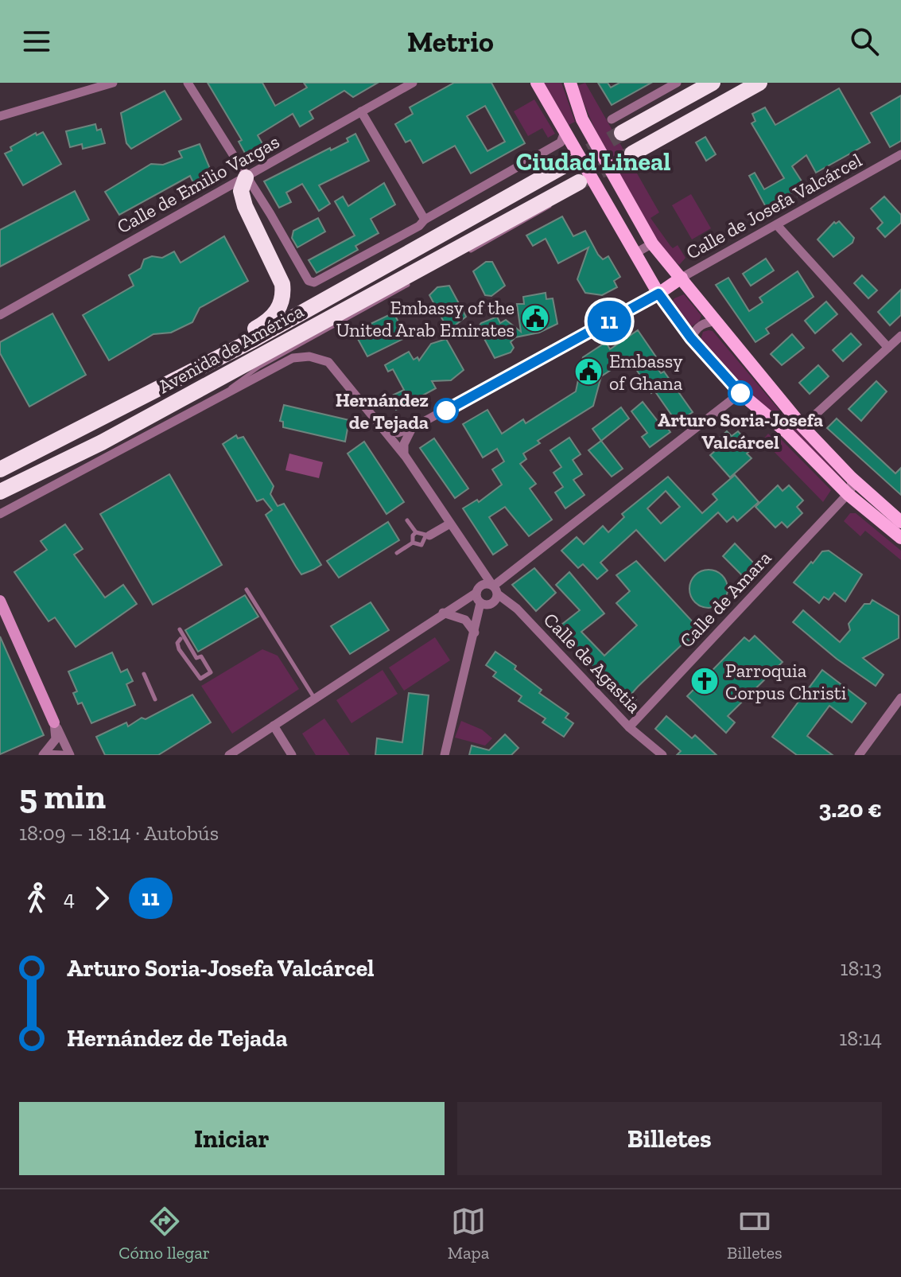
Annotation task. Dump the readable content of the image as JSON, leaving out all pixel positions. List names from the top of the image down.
{
  "streets": {
    "highway": ["Avenida de América"],
    "street": [
      "Calle de Emilio Vargas",
      "Calle de Josefa Valcárcel",
      "Calle de Amara",
      "Calle de Agastia"
    ]
  },
  "crossings": [
    ["Avenida de América", "Calle de Agastia"],
    ["Calle de Amara", "Calle de Agastia"]
  ],
  "districts": ["Ciudad Lineal"],
  "places": {
    "public building": ["Embassy of the United Arab Emirates", "Embassy of Ghana"],
    "other": ["Arturo Soria-Josefa Valcárcel", "Hernández de Tejada"],
    "church": ["Parroquia Corpus Christi"]
  },
  "lines": ["bus line 11"],
  "page": {
    "header": "Metrio",
    "on_map": "11",
    "heading": ["5 min", "18:09 – 18:14 · Autobús", "3.20 €"],
    "legs": ["4", "11"],
    "list": [
      {
        "name": "Arturo Soria-Josefa Valcárcel",
        "value": "18:13"
      },
      {
        "name": "Hernández de Tejada",
        "value": "18:14"
      }
    ],
    "buttons": ["Iniciar", "Billetes"],
    "tabs": ["Cómo llegar", "Mapa", "Billetes"]
  }
}
